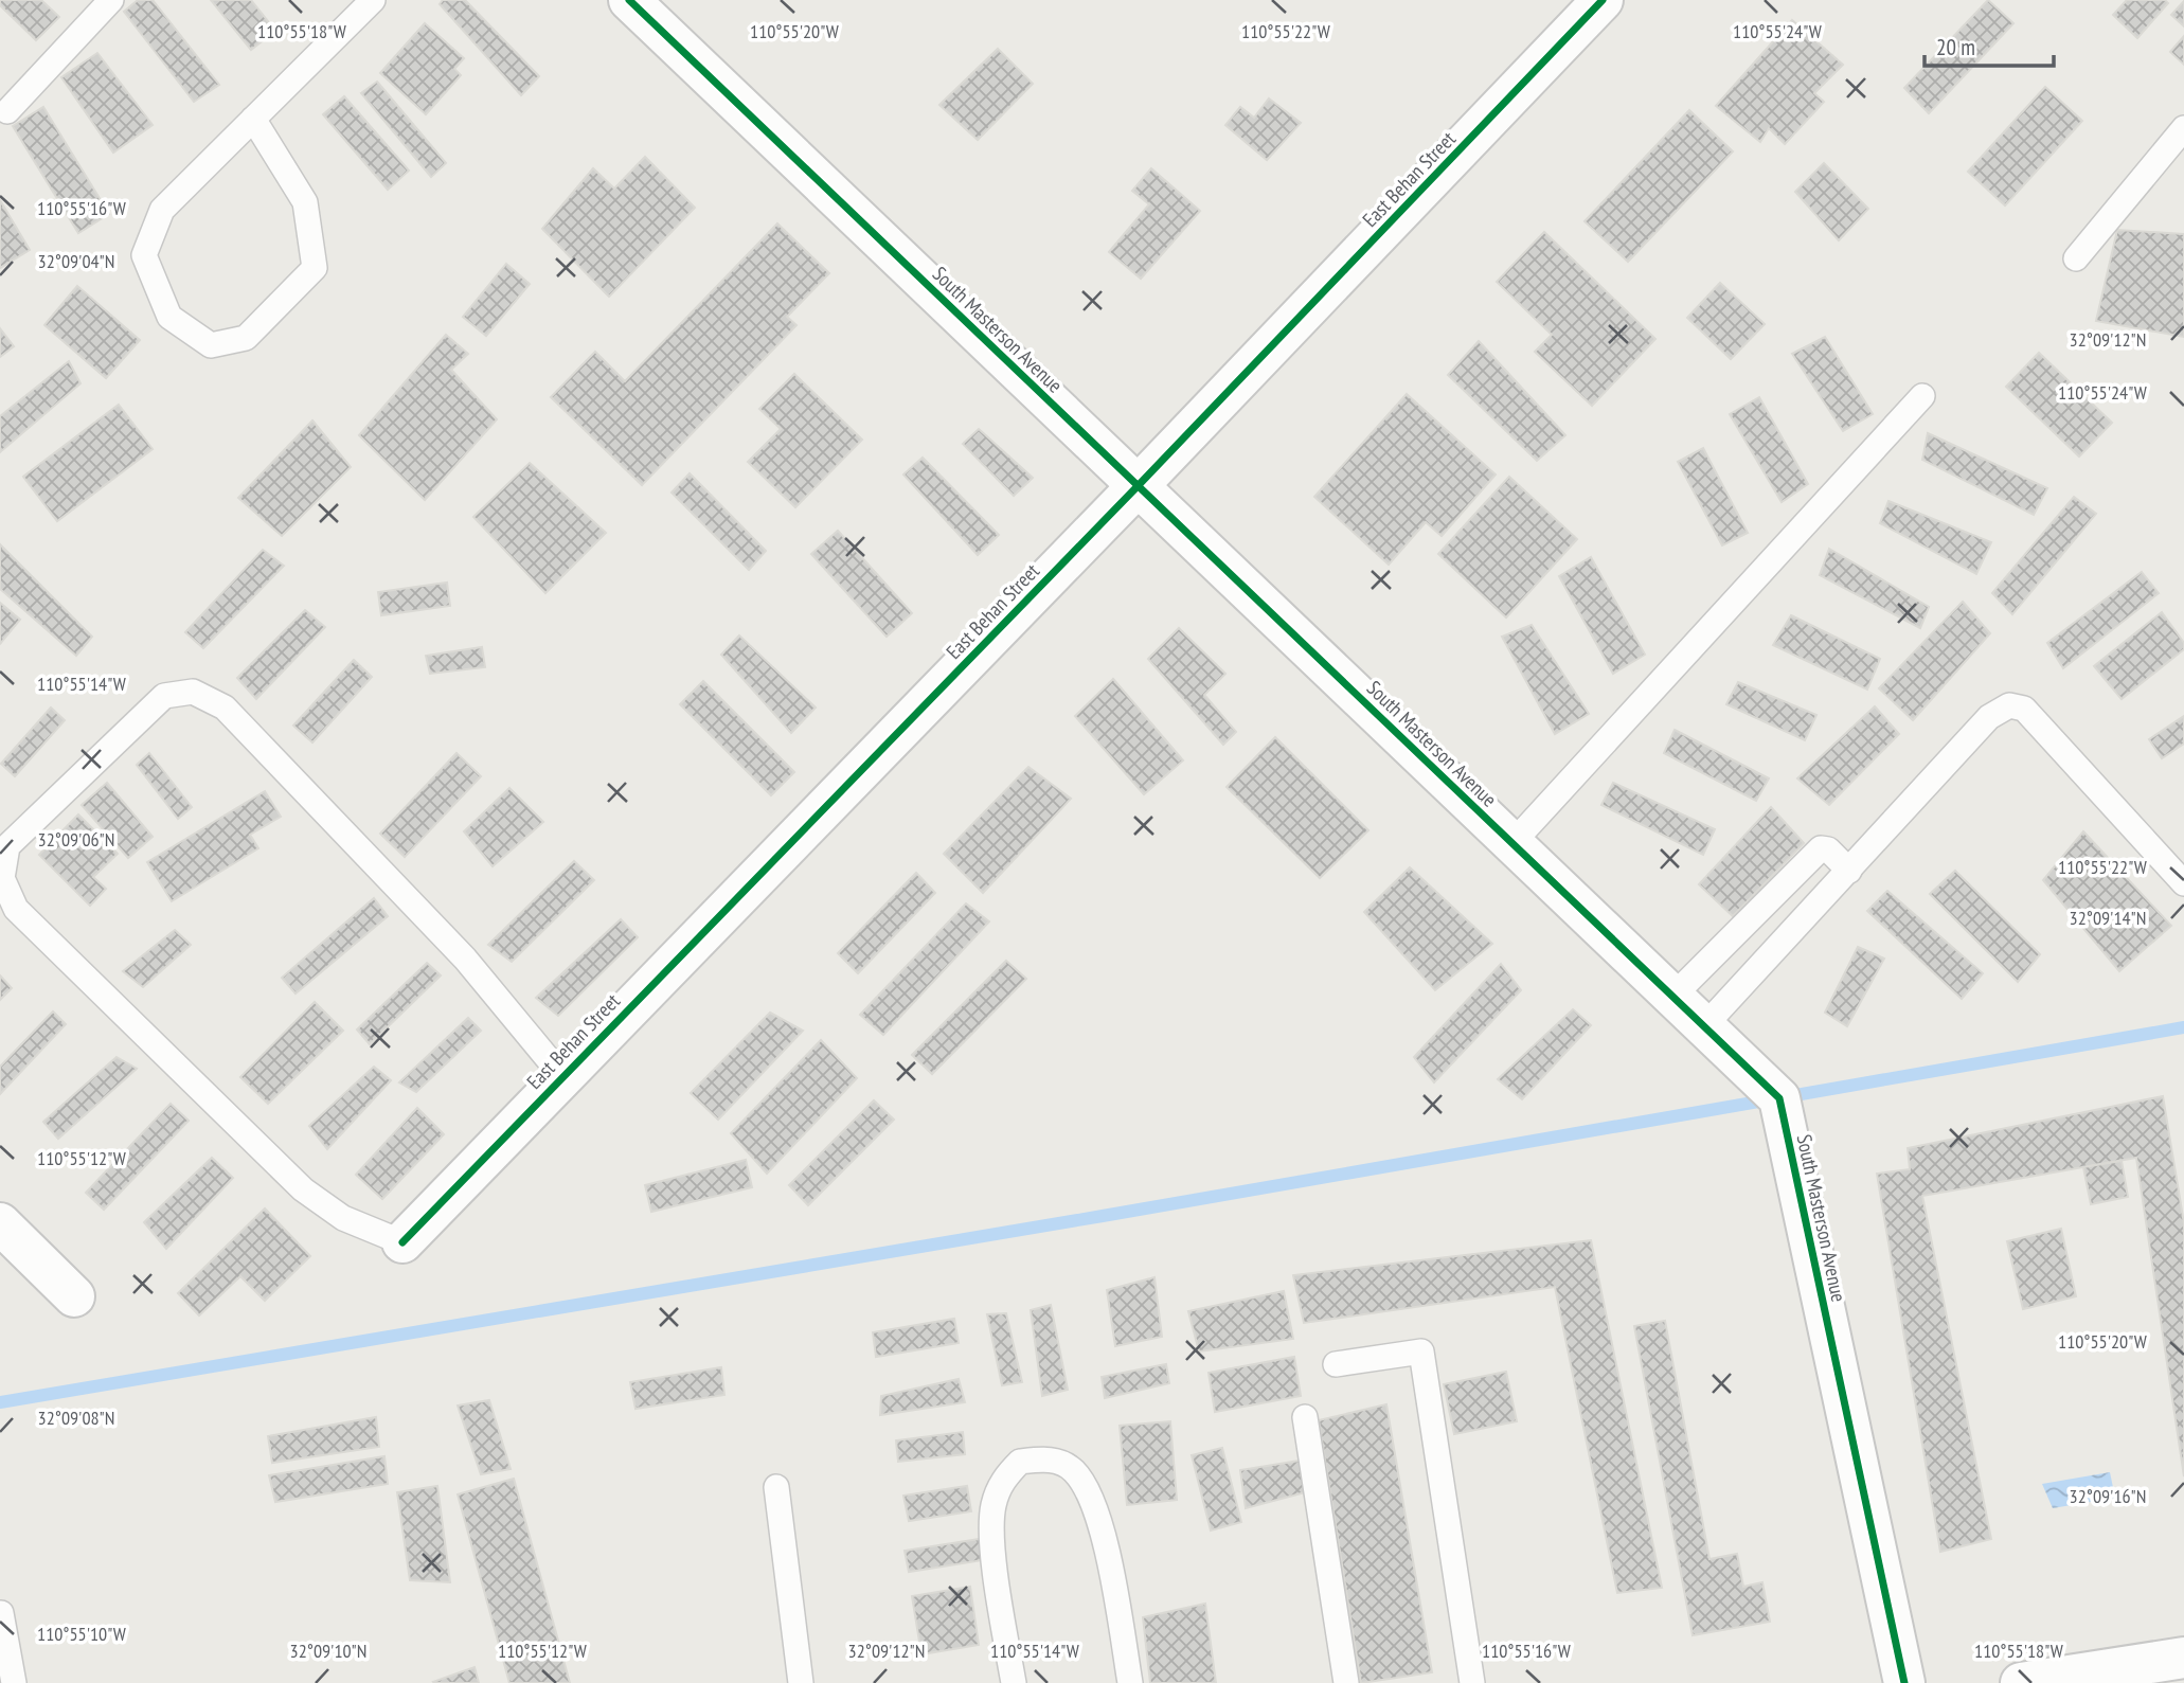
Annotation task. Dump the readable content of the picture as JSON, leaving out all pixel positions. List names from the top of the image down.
{
  "streets": {
    "street": ["East Behan Street", "South Masterson Avenue"]
  },
  "crossings": [
    ["East Behan Street", "South Masterson Avenue"]
  ],
  "scale_bar": "20 m",
  "coordinates": [
    "110°55'18\"W",
    "110°55'20\"W",
    "110°55'22\"W",
    "110°55'24\"W",
    "110°55'16\"W",
    "32°09'04\"N",
    "32°09'12\"N",
    "110°55'14\"W",
    "32°09'06\"N",
    "32°09'14\"N",
    "110°55'12\"W",
    "32°09'08\"N",
    "32°09'16\"N",
    "110°55'10\"W",
    "32°09'10\"N"
  ]
}
